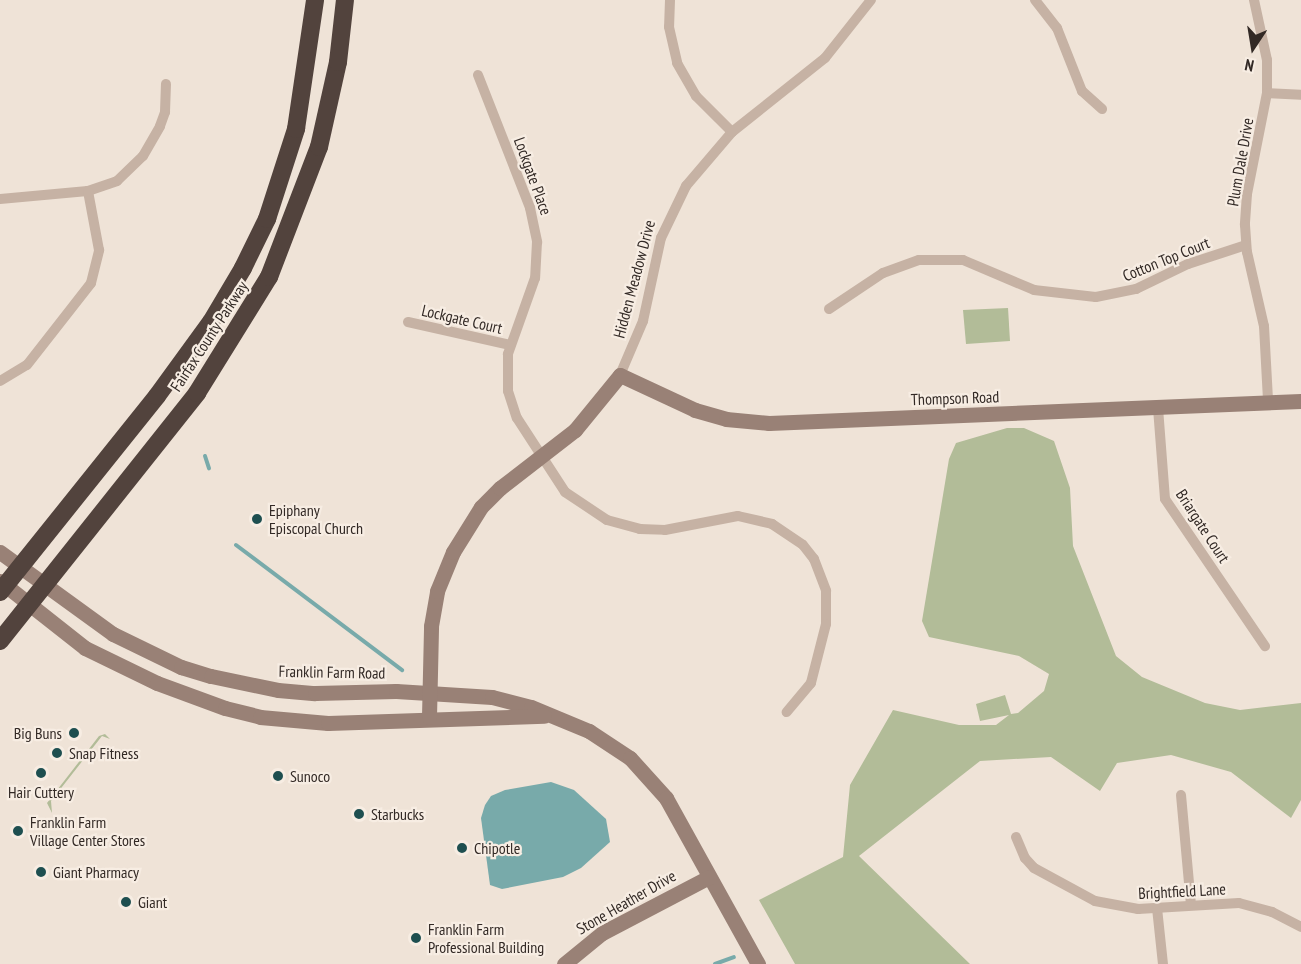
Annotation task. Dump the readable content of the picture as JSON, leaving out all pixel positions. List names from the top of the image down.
{
  "streets": {
    "highway": ["Fairfax County Parkway"],
    "main road": [
      "Hidden Meadow Drive",
      "Thompson Road",
      "Franklin Farm Road",
      "Stone Heather Drive"
    ],
    "street": [
      "Plum Dale Drive",
      "Lockgate Place",
      "Cotton Top Court",
      "Lockgate Court",
      "Briargate Court",
      "Brightfield Lane"
    ]
  },
  "crossings": [
    ["Plum Dale Drive", "Cotton Top Court"],
    ["Plum Dale Drive", "Thompson Road"],
    ["Lockgate Place", "Hidden Meadow Drive"],
    ["Lockgate Place", "Lockgate Court"],
    ["Hidden Meadow Drive", "Thompson Road"],
    ["Hidden Meadow Drive", "Franklin Farm Road"],
    ["Fairfax County Parkway", "Franklin Farm Road"],
    ["Thompson Road", "Briargate Court"],
    ["Franklin Farm Road", "Stone Heather Drive"]
  ],
  "places": [
    "Epiphany Episcopal Church",
    "Big Buns",
    "Snap Fitness",
    "Hair Cuttery",
    "Sunoco",
    "Starbucks",
    "Franklin Farm Village Center Stores",
    "Chipotle",
    "Giant Pharmacy",
    "Giant",
    "Franklin Farm Professional Building"
  ],
  "north": "bottom"
}
